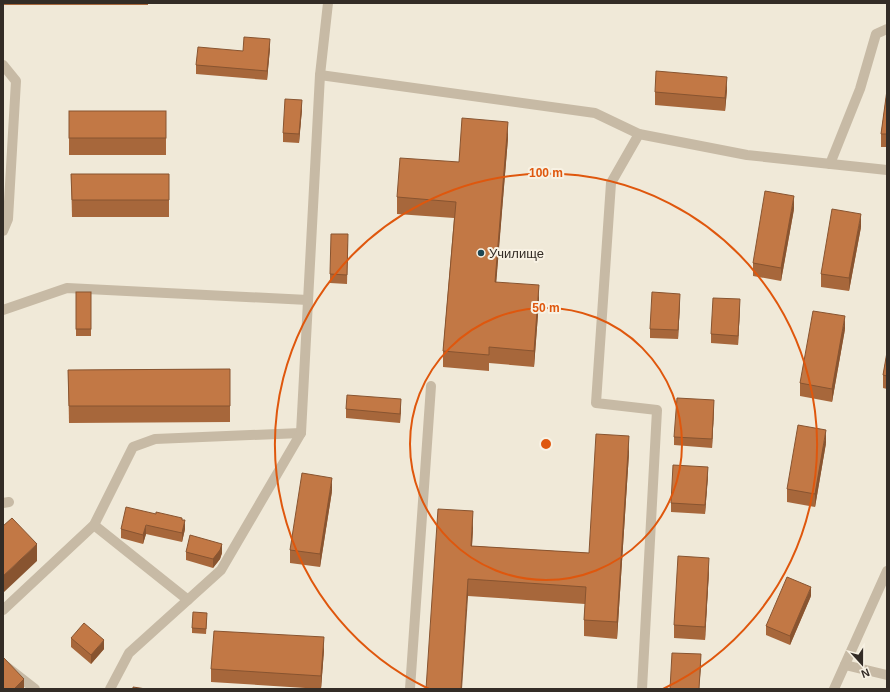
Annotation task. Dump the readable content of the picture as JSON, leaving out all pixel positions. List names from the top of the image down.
{
  "places": ["Училище"],
  "north": "bottom",
  "rings": ["100 m", "50 m"]
}
